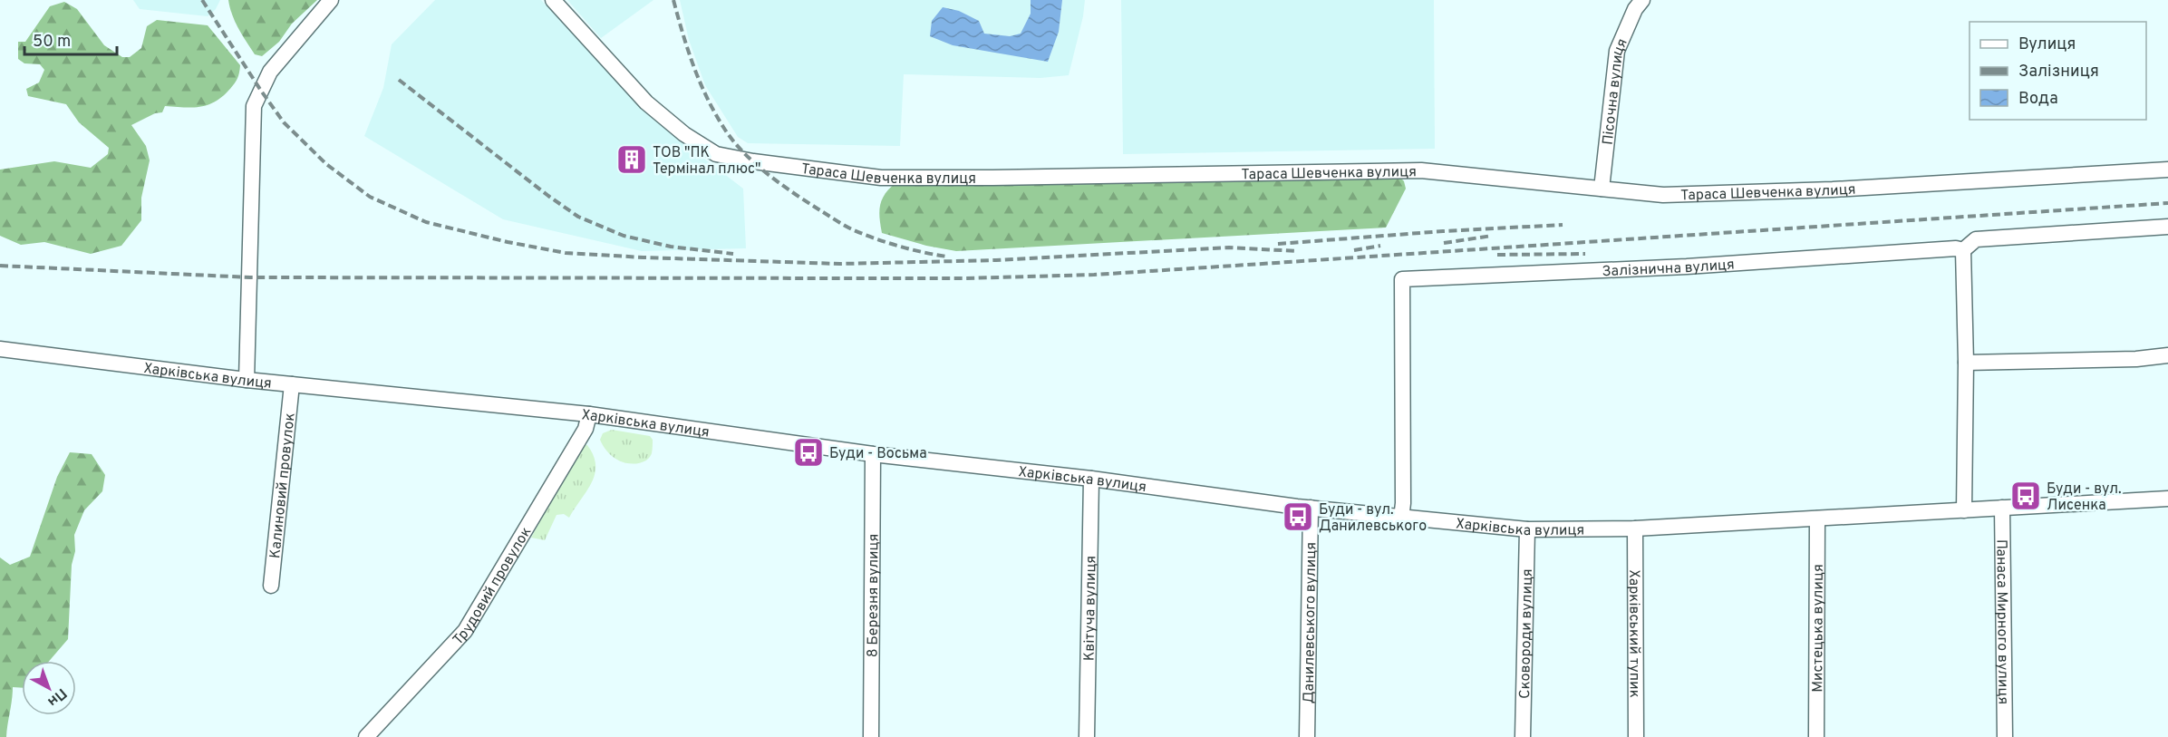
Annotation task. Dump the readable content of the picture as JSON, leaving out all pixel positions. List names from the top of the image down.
{
  "streets": {
    "street": [
      "Пісочна вулиця",
      "Тараса Шевченка вулиця",
      "Залізнична вулиця",
      "Харківська вулиця",
      "Калиновий провулок",
      "Трудовий провулок",
      "8 Березня вулиця",
      "Квітуча вулиця",
      "Данилевського вулиця",
      "Панаса Мирного вулиця",
      "Мистецька вулиця",
      "Сковороди вулиця",
      "Харківський тупик"
    ]
  },
  "crossings": [
    ["Пісочна вулиця", "Тараса Шевченка вулиця"],
    ["Залізнична вулиця", "Харківська вулиця"],
    ["Харківська вулиця", "Калиновий провулок"],
    ["Харківська вулиця", "Трудовий провулок"],
    ["Харківська вулиця", "8 Березня вулиця"],
    ["Харківська вулиця", "Квітуча вулиця"],
    ["Харківська вулиця", "Данилевського вулиця"],
    ["Харківська вулиця", "Панаса Мирного вулиця"],
    ["Харківська вулиця", "Мистецька вулиця"],
    ["Харківська вулиця", "Сковороди вулиця"],
    ["Харківська вулиця", "Харківський тупик"]
  ],
  "places": {
    "building": ["ТОВ \"ПК Термінал плюс\""],
    "bus stop": ["Буди - Восьма", "Буди - вул. Лисенка", "Буди - вул. Данилевського"]
  },
  "legend": ["Вулиця", "Залізниця", "Вода"],
  "scale_bar": "50 m",
  "north": "bottom right"
}
